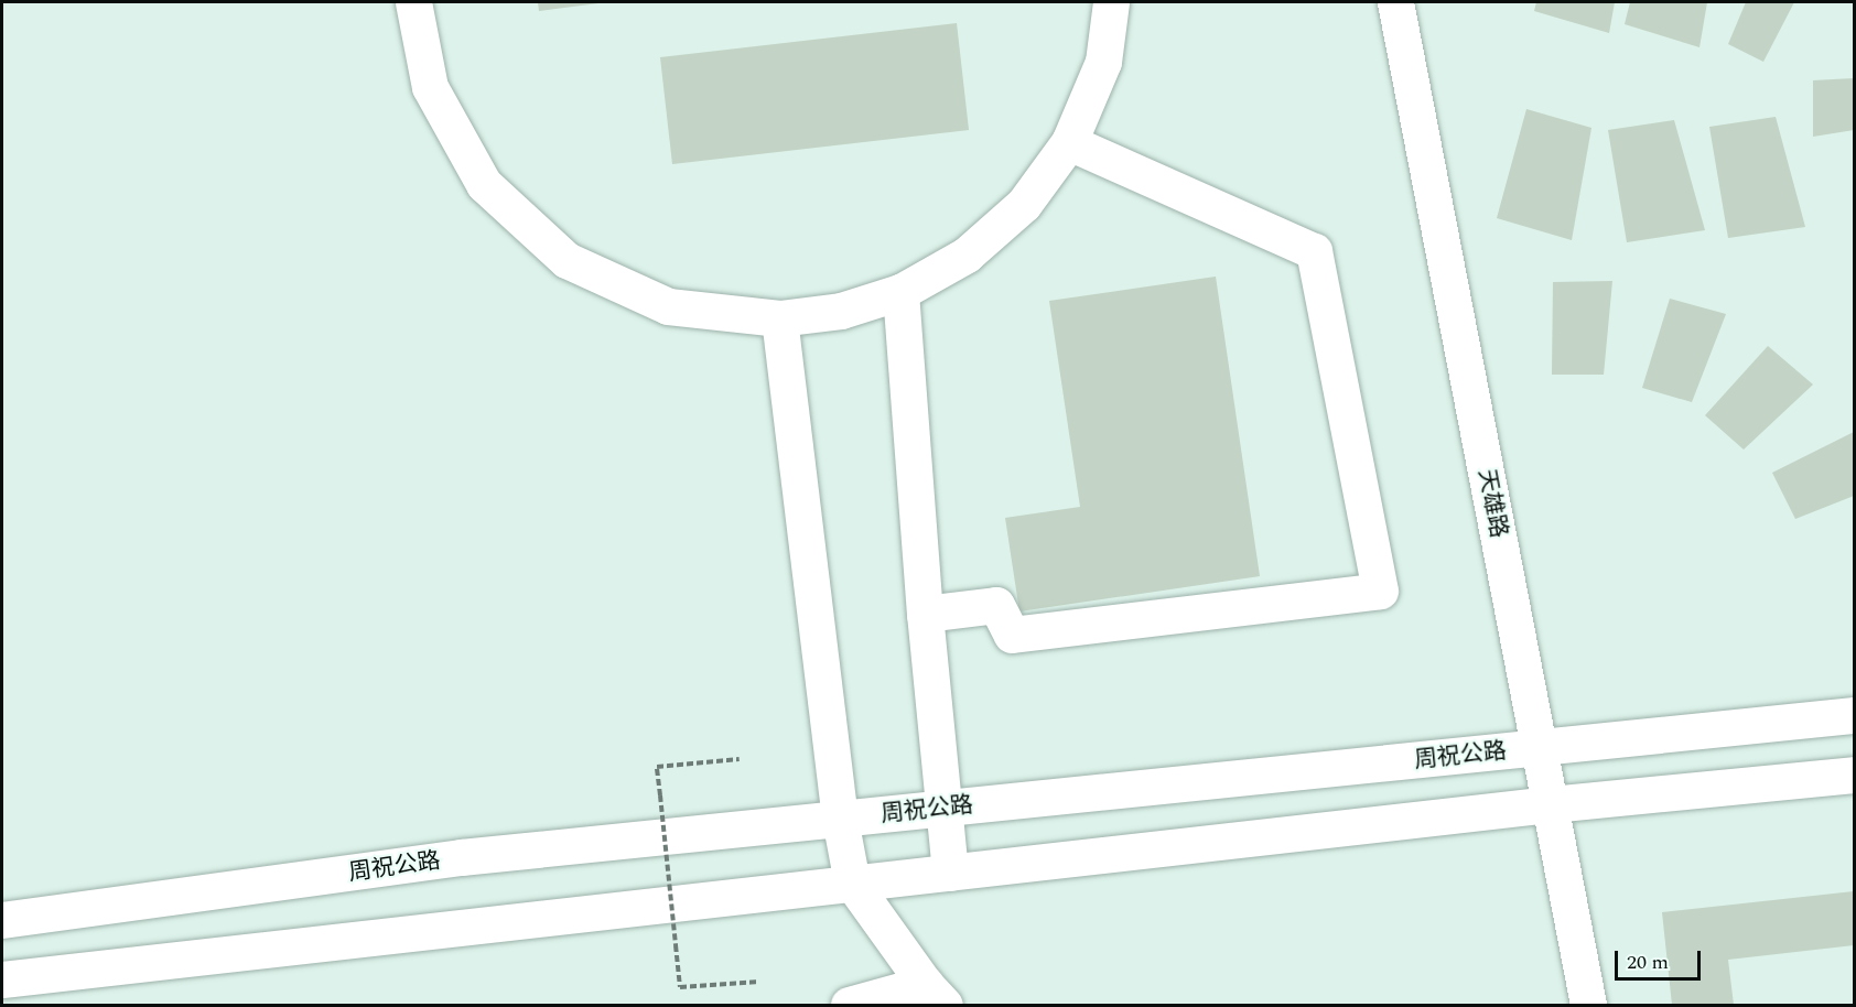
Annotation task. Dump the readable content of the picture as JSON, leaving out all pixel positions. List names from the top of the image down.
{
  "streets": {
    "street": ["天雄路", "周祝公路"]
  },
  "crossings": [
    ["天雄路", "周祝公路"]
  ],
  "scale_bar": "20 m"
}
